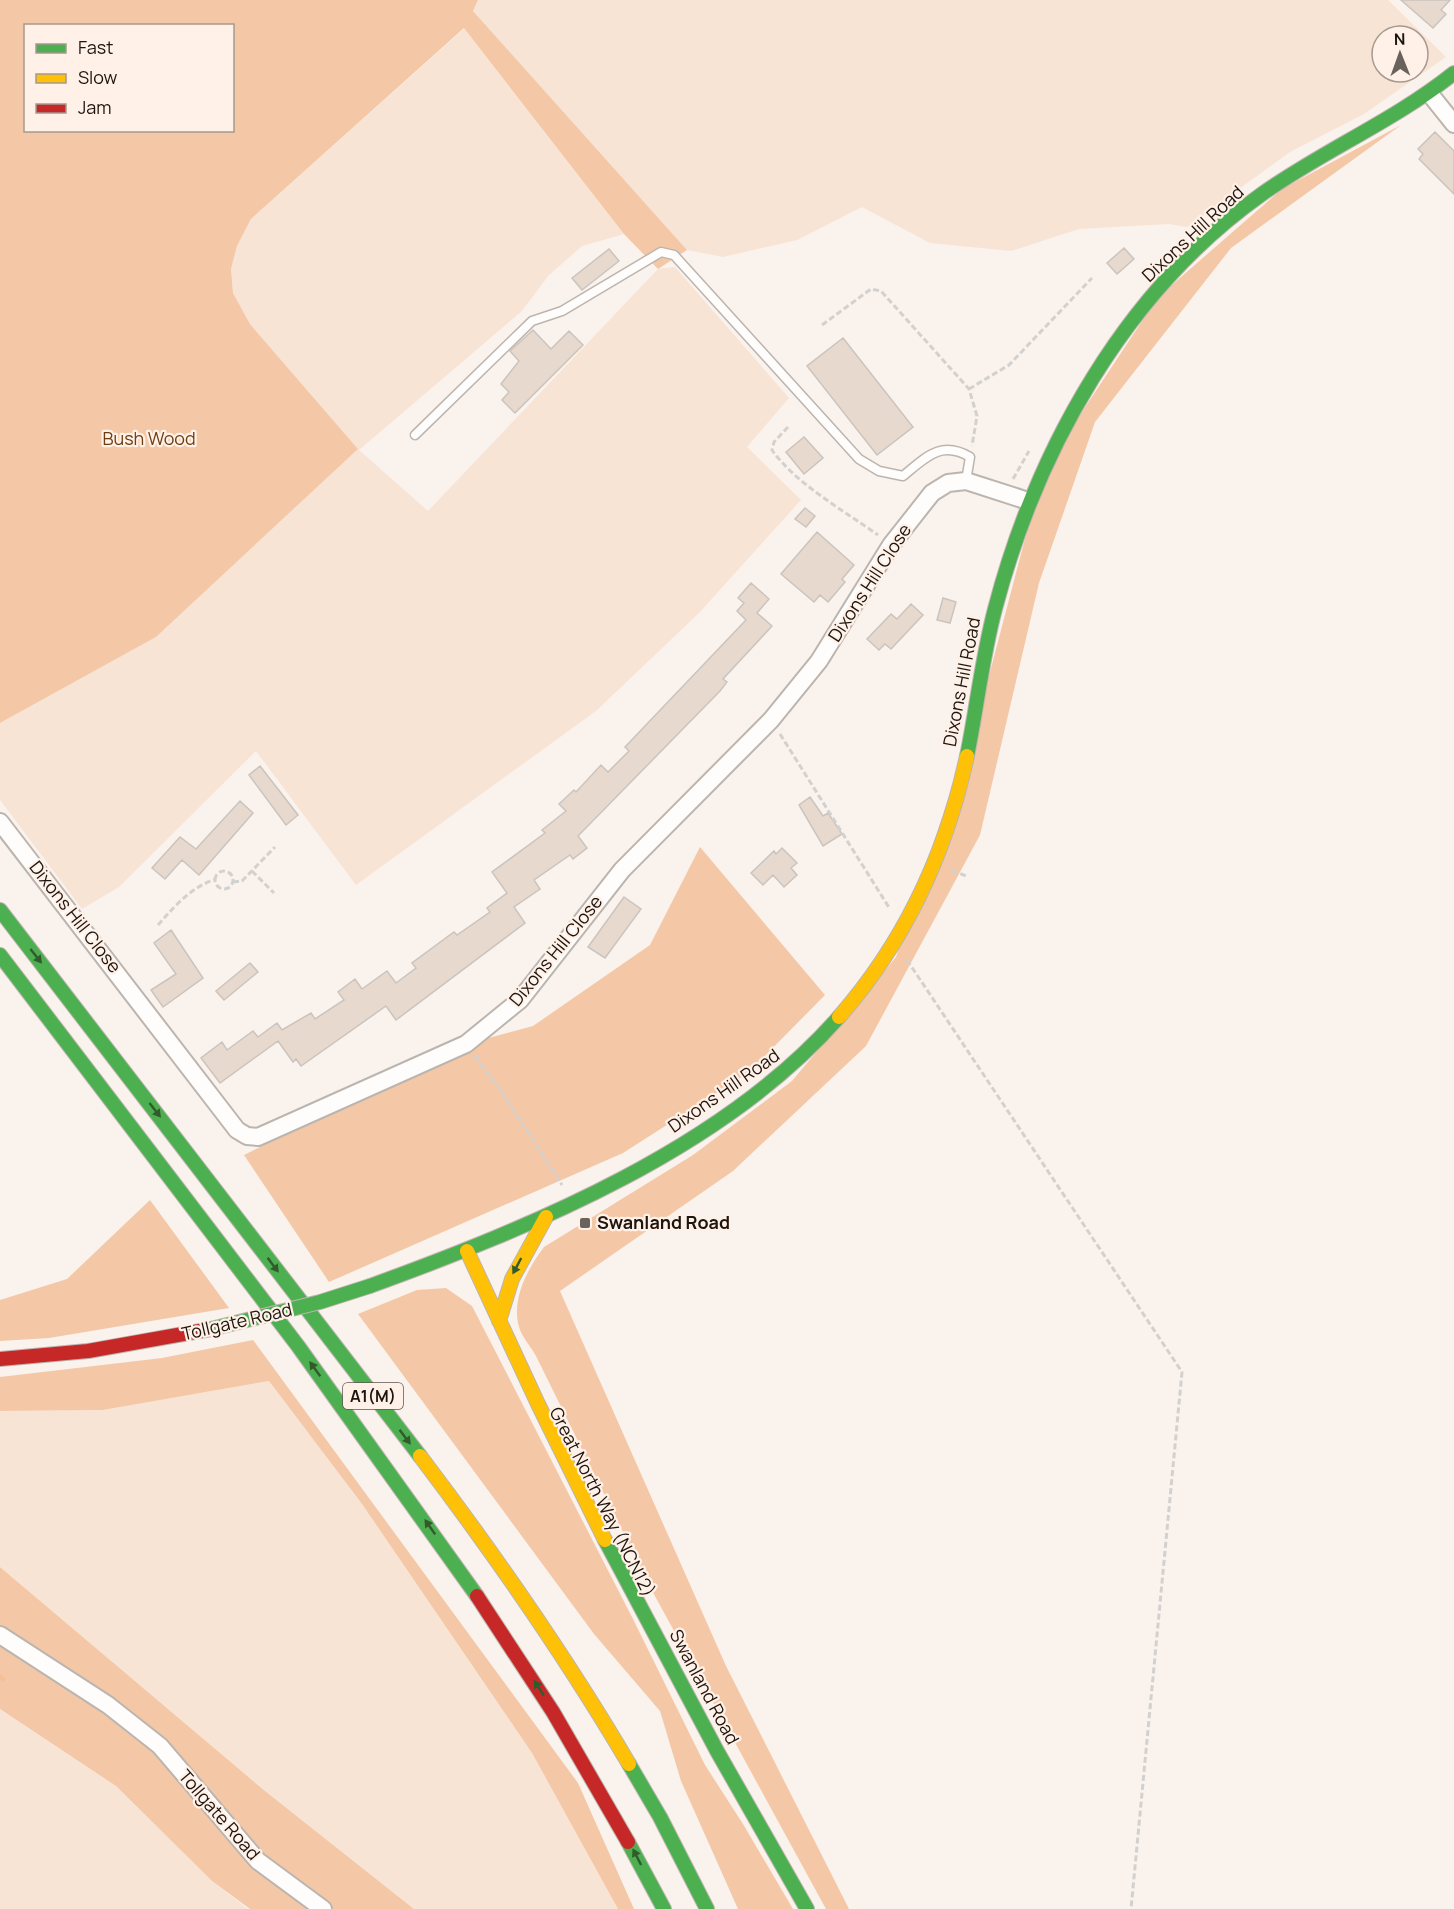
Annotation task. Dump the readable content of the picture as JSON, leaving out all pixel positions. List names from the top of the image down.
{
  "streets": {
    "main road": [
      "Dixons Hill Road",
      "Tollgate Road",
      "A1(M)",
      "Swanland Road"
    ],
    "street": ["Dixons Hill Close"]
  },
  "crossings": [
    ["Dixons Hill Road", "Tollgate Road"],
    ["Dixons Hill Road", "Swanland Road"],
    ["Tollgate Road", "Swanland Road"]
  ],
  "parks": ["Bush Wood"],
  "places": {
    "transit": ["Swanland Road"]
  },
  "legend": ["Fast", "Slow", "Jam"],
  "north": "top"
}
